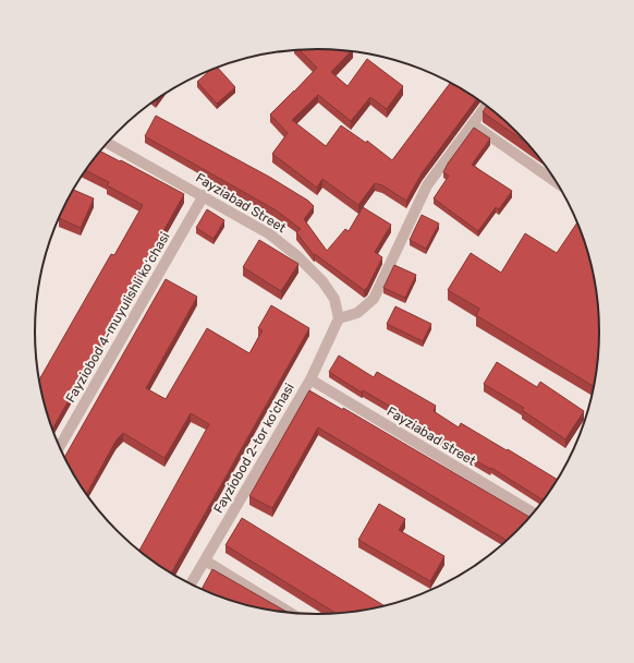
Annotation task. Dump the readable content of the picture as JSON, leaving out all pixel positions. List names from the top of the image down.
{
  "streets": {
    "street": [
      "Fayziabad Street",
      "Fayziobod 4-muyulishli koʻchasi",
      "Fayziabad street",
      "Fayziobod 2-tor ko'chasi"
    ]
  },
  "crossings": [
    ["Fayziabad Street", "Fayziobod 4-muyulishli koʻchasi"],
    ["Fayziabad Street", "Fayziobod 2-tor ko'chasi"],
    ["Fayziabad street", "Fayziobod 2-tor ko'chasi"]
  ]
}
